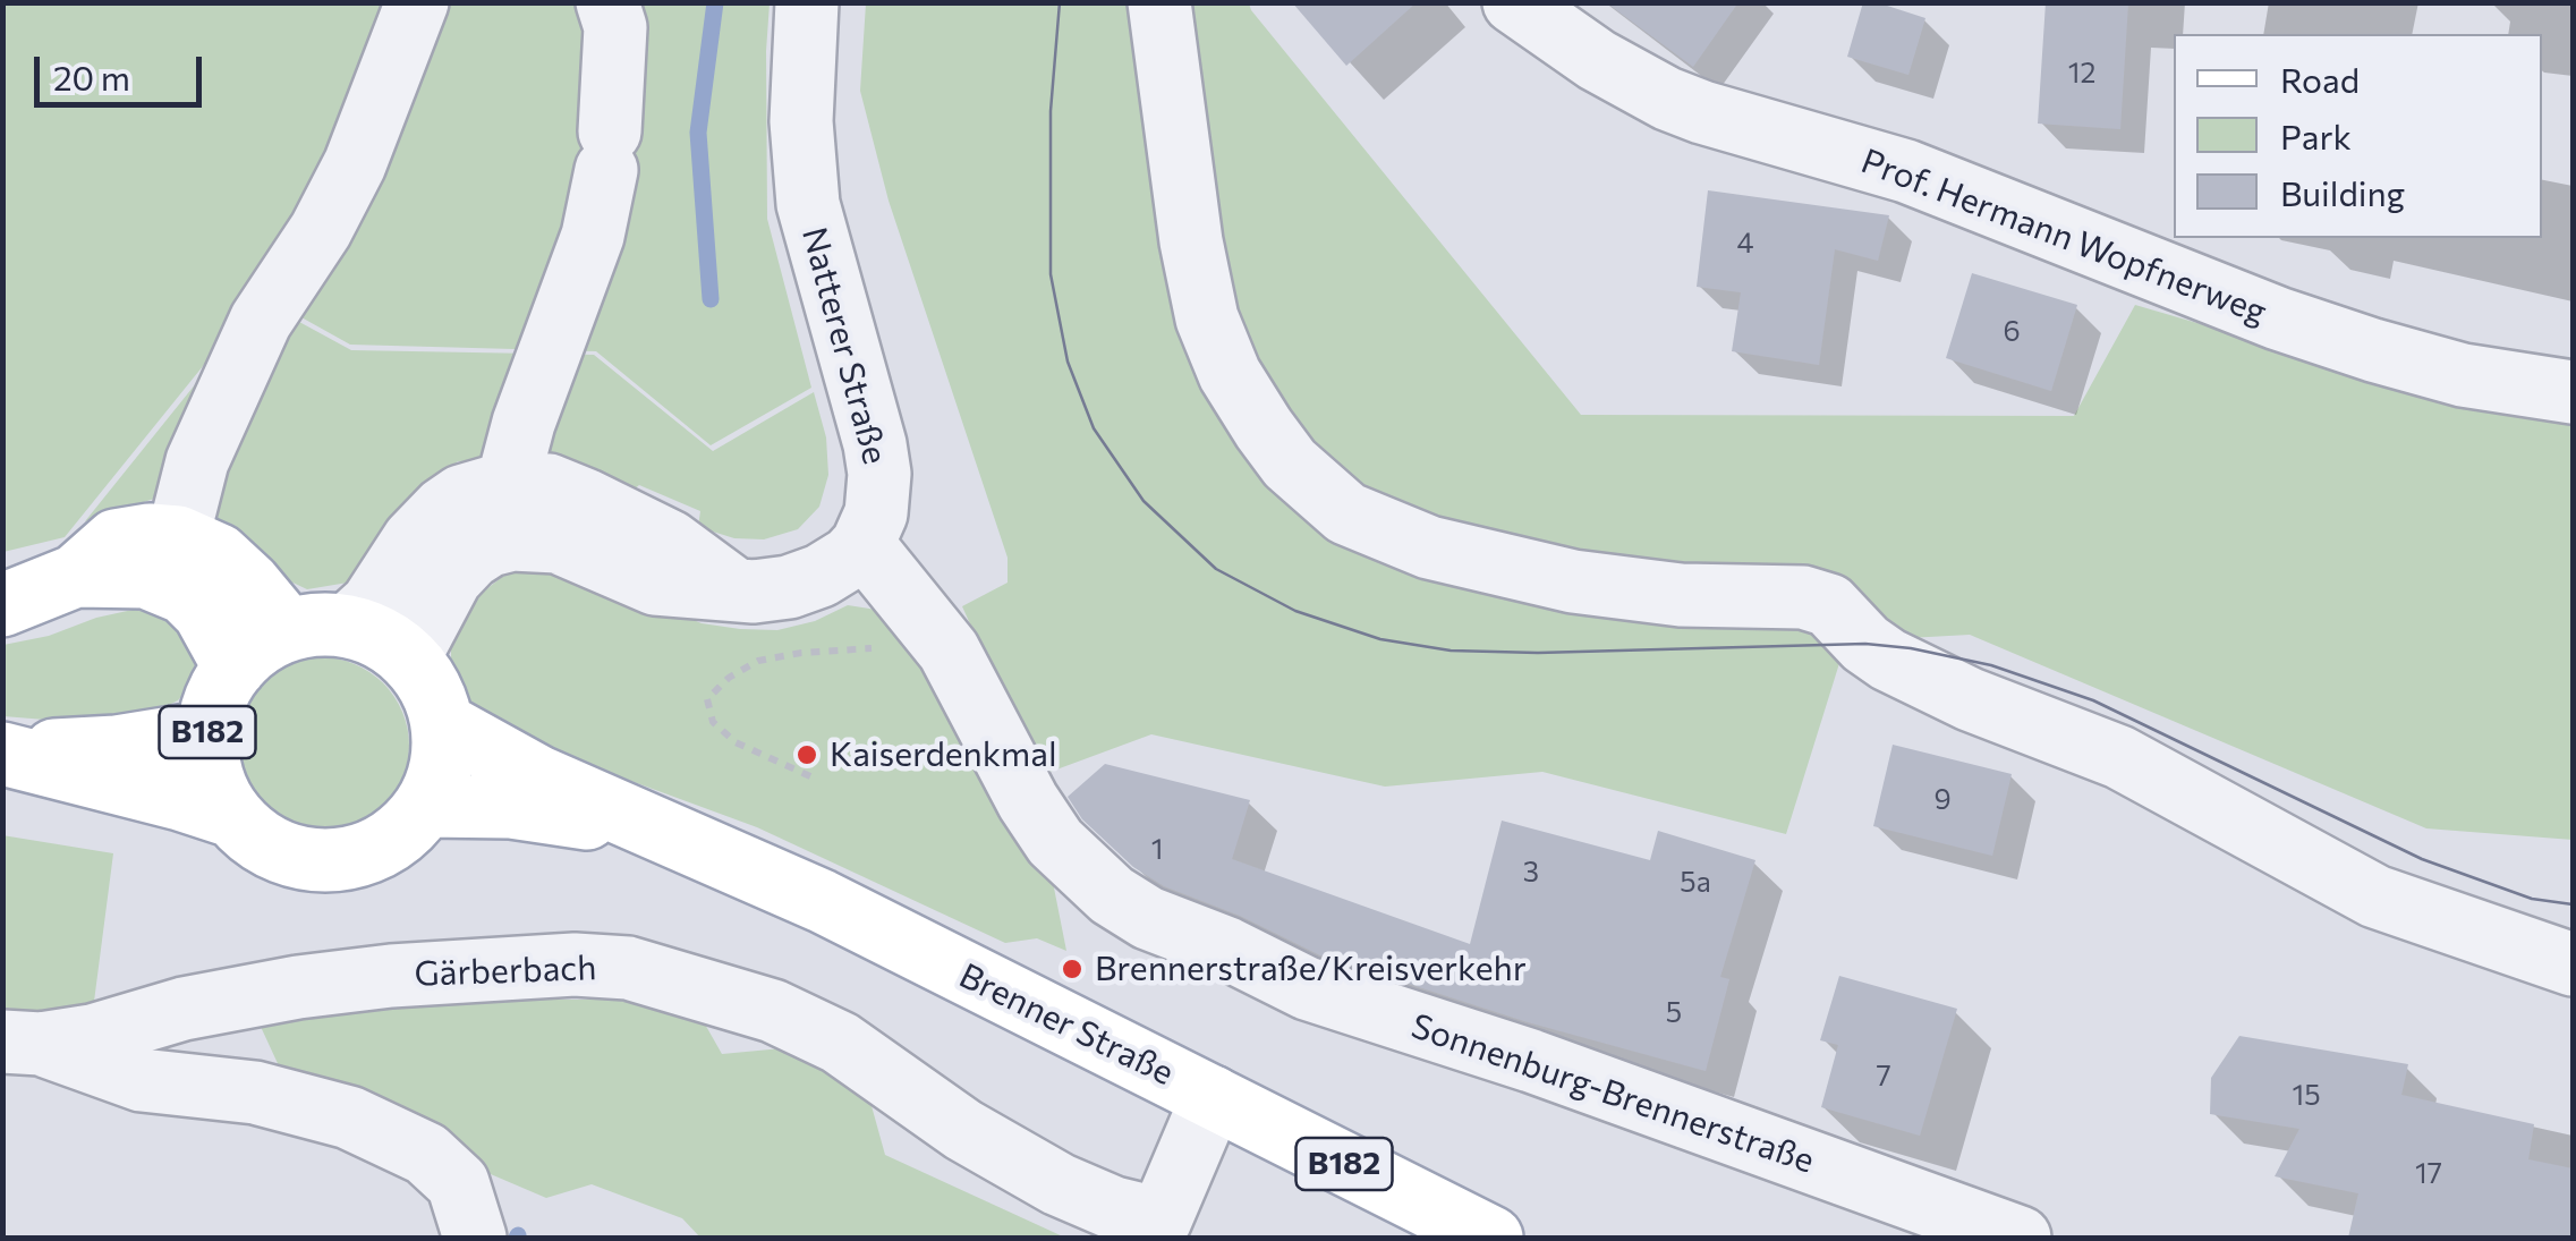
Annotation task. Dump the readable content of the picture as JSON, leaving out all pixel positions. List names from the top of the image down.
{
  "streets": {
    "main road": ["B182", "Brenner Straße"],
    "street": [
      "Prof. Hermann Wopfnerweg",
      "Natterer Straße",
      "Gärberbach",
      "Sonnenburg-Brennerstraße"
    ]
  },
  "crossings": [
    ["Natterer Straße", "Sonnenburg-Brennerstraße"],
    ["B182", "Brenner Straße"],
    ["Gärberbach", "Brenner Straße"]
  ],
  "places": ["Kaiserdenkmal", "Brennerstraße/Kreisverkehr"],
  "house_numbers": [
    "12",
    "4",
    "6",
    "9",
    "1",
    "3",
    "5a",
    "5",
    "7",
    "15",
    "17"
  ],
  "legend": ["Road", "Park", "Building"],
  "scale_bar": "20 m"
}
